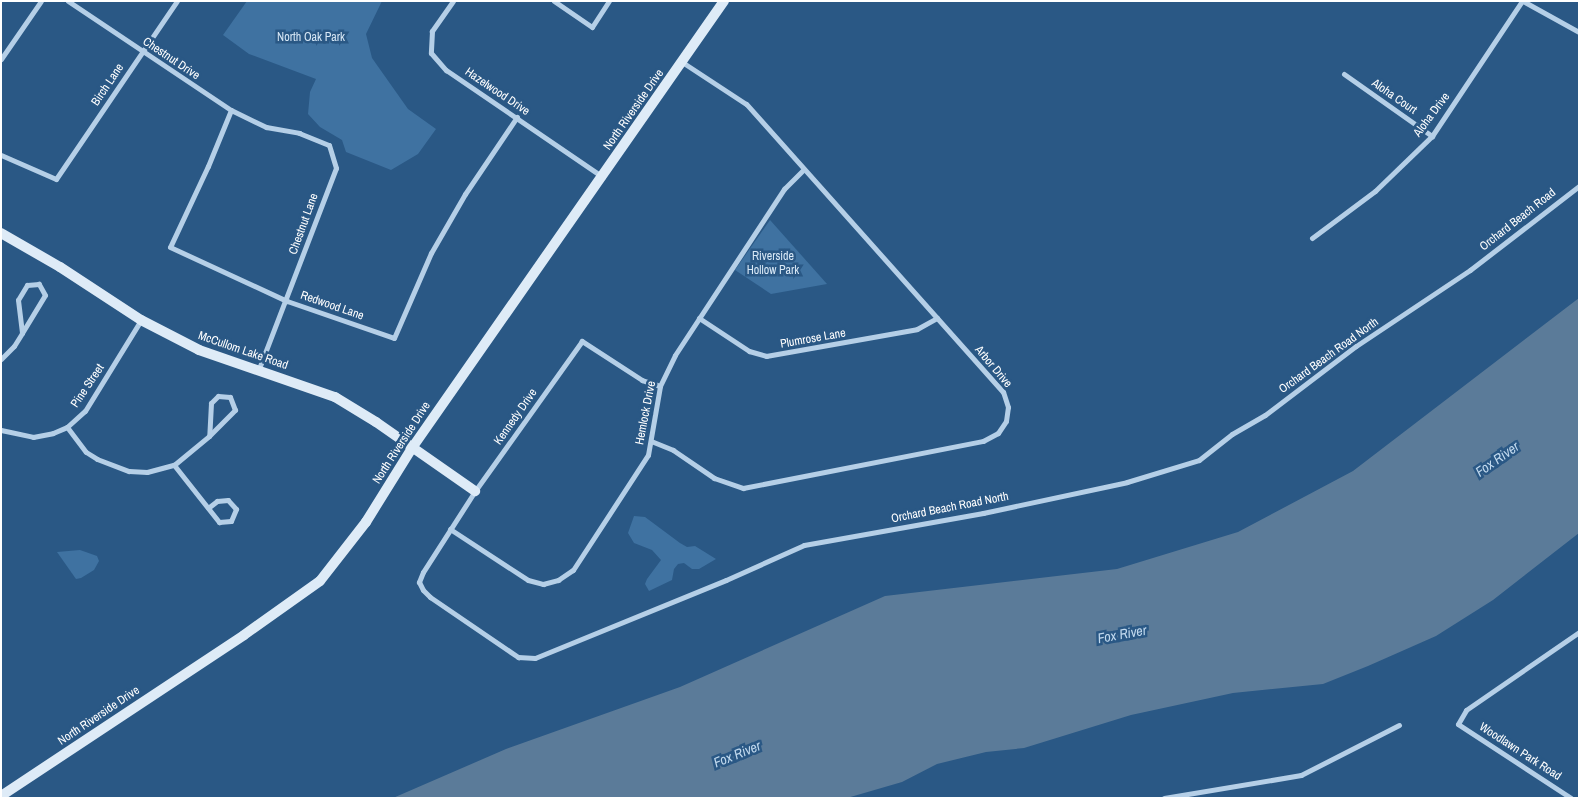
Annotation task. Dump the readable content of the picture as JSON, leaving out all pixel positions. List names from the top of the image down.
{
  "streets": {
    "street": [
      "Chestnut Drive",
      "Birch Lane",
      "Hazelwood Drive",
      "Aloha Court",
      "North Riverside Drive",
      "Aloha Drive",
      "Orchard Beach Road",
      "Chestnut Lane",
      "Redwood Lane",
      "Plumrose Lane",
      "McCullom Lake Road",
      "Orchard Beach Road North",
      "Arbor Drive",
      "Pine Street",
      "Hemlock Drive",
      "Kennedy Drive",
      "Woodlawn Park Road"
    ]
  },
  "crossings": [
    ["Chestnut Drive", "Birch Lane"],
    ["Chestnut Drive", "Chestnut Lane"],
    ["Chestnut Drive", "Redwood Lane"],
    ["Hazelwood Drive", "North Riverside Drive"],
    ["Hazelwood Drive", "Redwood Lane"],
    ["Aloha Court", "Aloha Drive"],
    ["North Riverside Drive", "McCullom Lake Road"],
    ["North Riverside Drive", "Arbor Drive"],
    ["Orchard Beach Road", "Orchard Beach Road North"],
    ["Chestnut Lane", "Redwood Lane"],
    ["Chestnut Lane", "McCullom Lake Road"],
    ["Plumrose Lane", "Arbor Drive"],
    ["Plumrose Lane", "Hemlock Drive"],
    ["McCullom Lake Road", "Pine Street"],
    ["McCullom Lake Road", "Kennedy Drive"],
    ["Orchard Beach Road North", "Kennedy Drive"],
    ["Arbor Drive", "Hemlock Drive"],
    ["Hemlock Drive", "Kennedy Drive"]
  ],
  "water": ["Fox River"],
  "parks": ["North Oak Park", "Riverside Hollow Park"]
}
